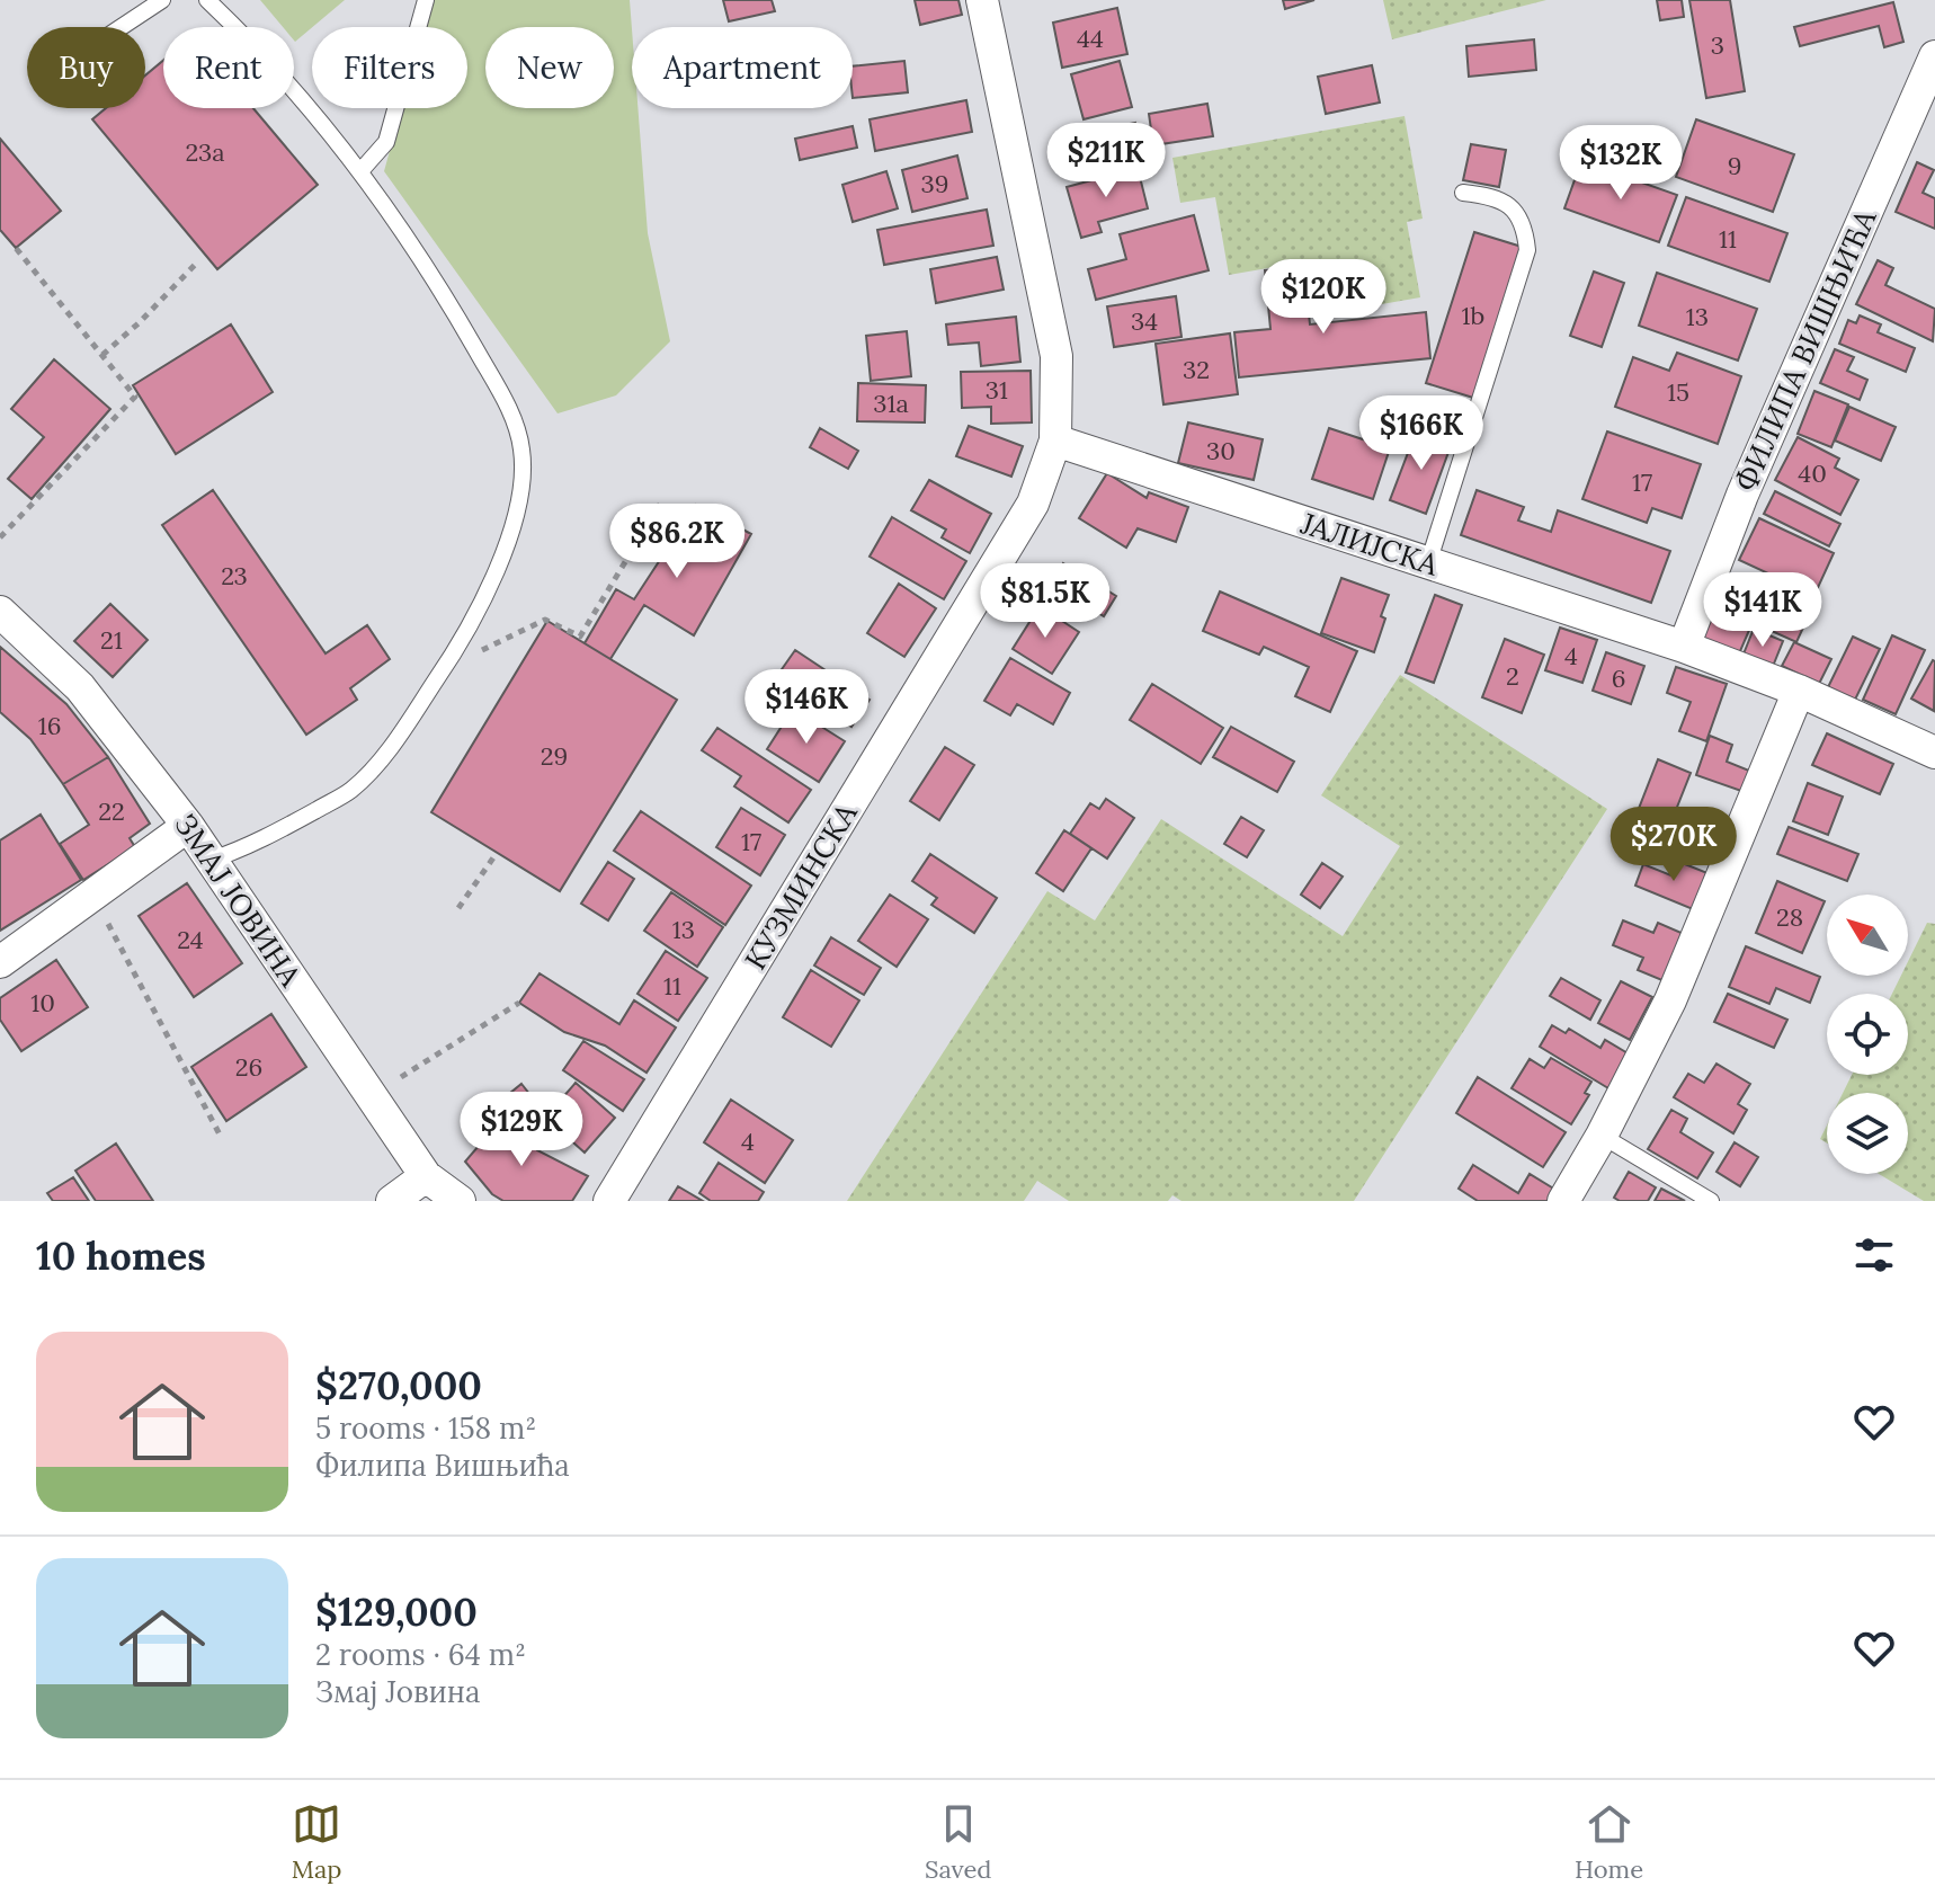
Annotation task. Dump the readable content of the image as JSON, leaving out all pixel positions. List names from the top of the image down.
{
  "streets": {
    "street": [
      "ФИЛИПА ВИШЊИЋА",
      "ЈАЛИЈСКА",
      "КУЗМИНСКА",
      "ЗМАЈ ЈОВИНА"
    ]
  },
  "crossings": [
    ["ФИЛИПА ВИШЊИЋА", "ЈАЛИЈСКА"],
    ["ЈАЛИЈСКА", "КУЗМИНСКА"]
  ],
  "house_numbers": [
    "44",
    "3",
    "23a",
    "9",
    "39",
    "11",
    "1b",
    "13",
    "34",
    "32",
    "31",
    "15",
    "31a",
    "30",
    "40",
    "17",
    "23",
    "21",
    "4",
    "2",
    "6",
    "16",
    "29",
    "22",
    "17",
    "28",
    "13",
    "24",
    "11",
    "10",
    "26",
    "4"
  ],
  "north": "top left",
  "page": {
    "chip": [
      "Buy",
      "Rent",
      "Filters",
      "New",
      "Apartment"
    ],
    "price": [
      "$211K",
      "$132K",
      "$120K",
      "$166K",
      "$86.2K",
      "$81.5K",
      "$141K",
      "$146K",
      "$270K",
      "$129K"
    ],
    "heading": "10 homes",
    "list": [
      {
        "name": "$270,000",
        "note": "5 rooms · 158 m² · Филипа Вишњића"
      },
      {
        "name": "$129,000",
        "note": "2 rooms · 64 m² · Змај Јовина"
      }
    ],
    "tabs": ["Map", "Saved", "Home"]
  }
}
